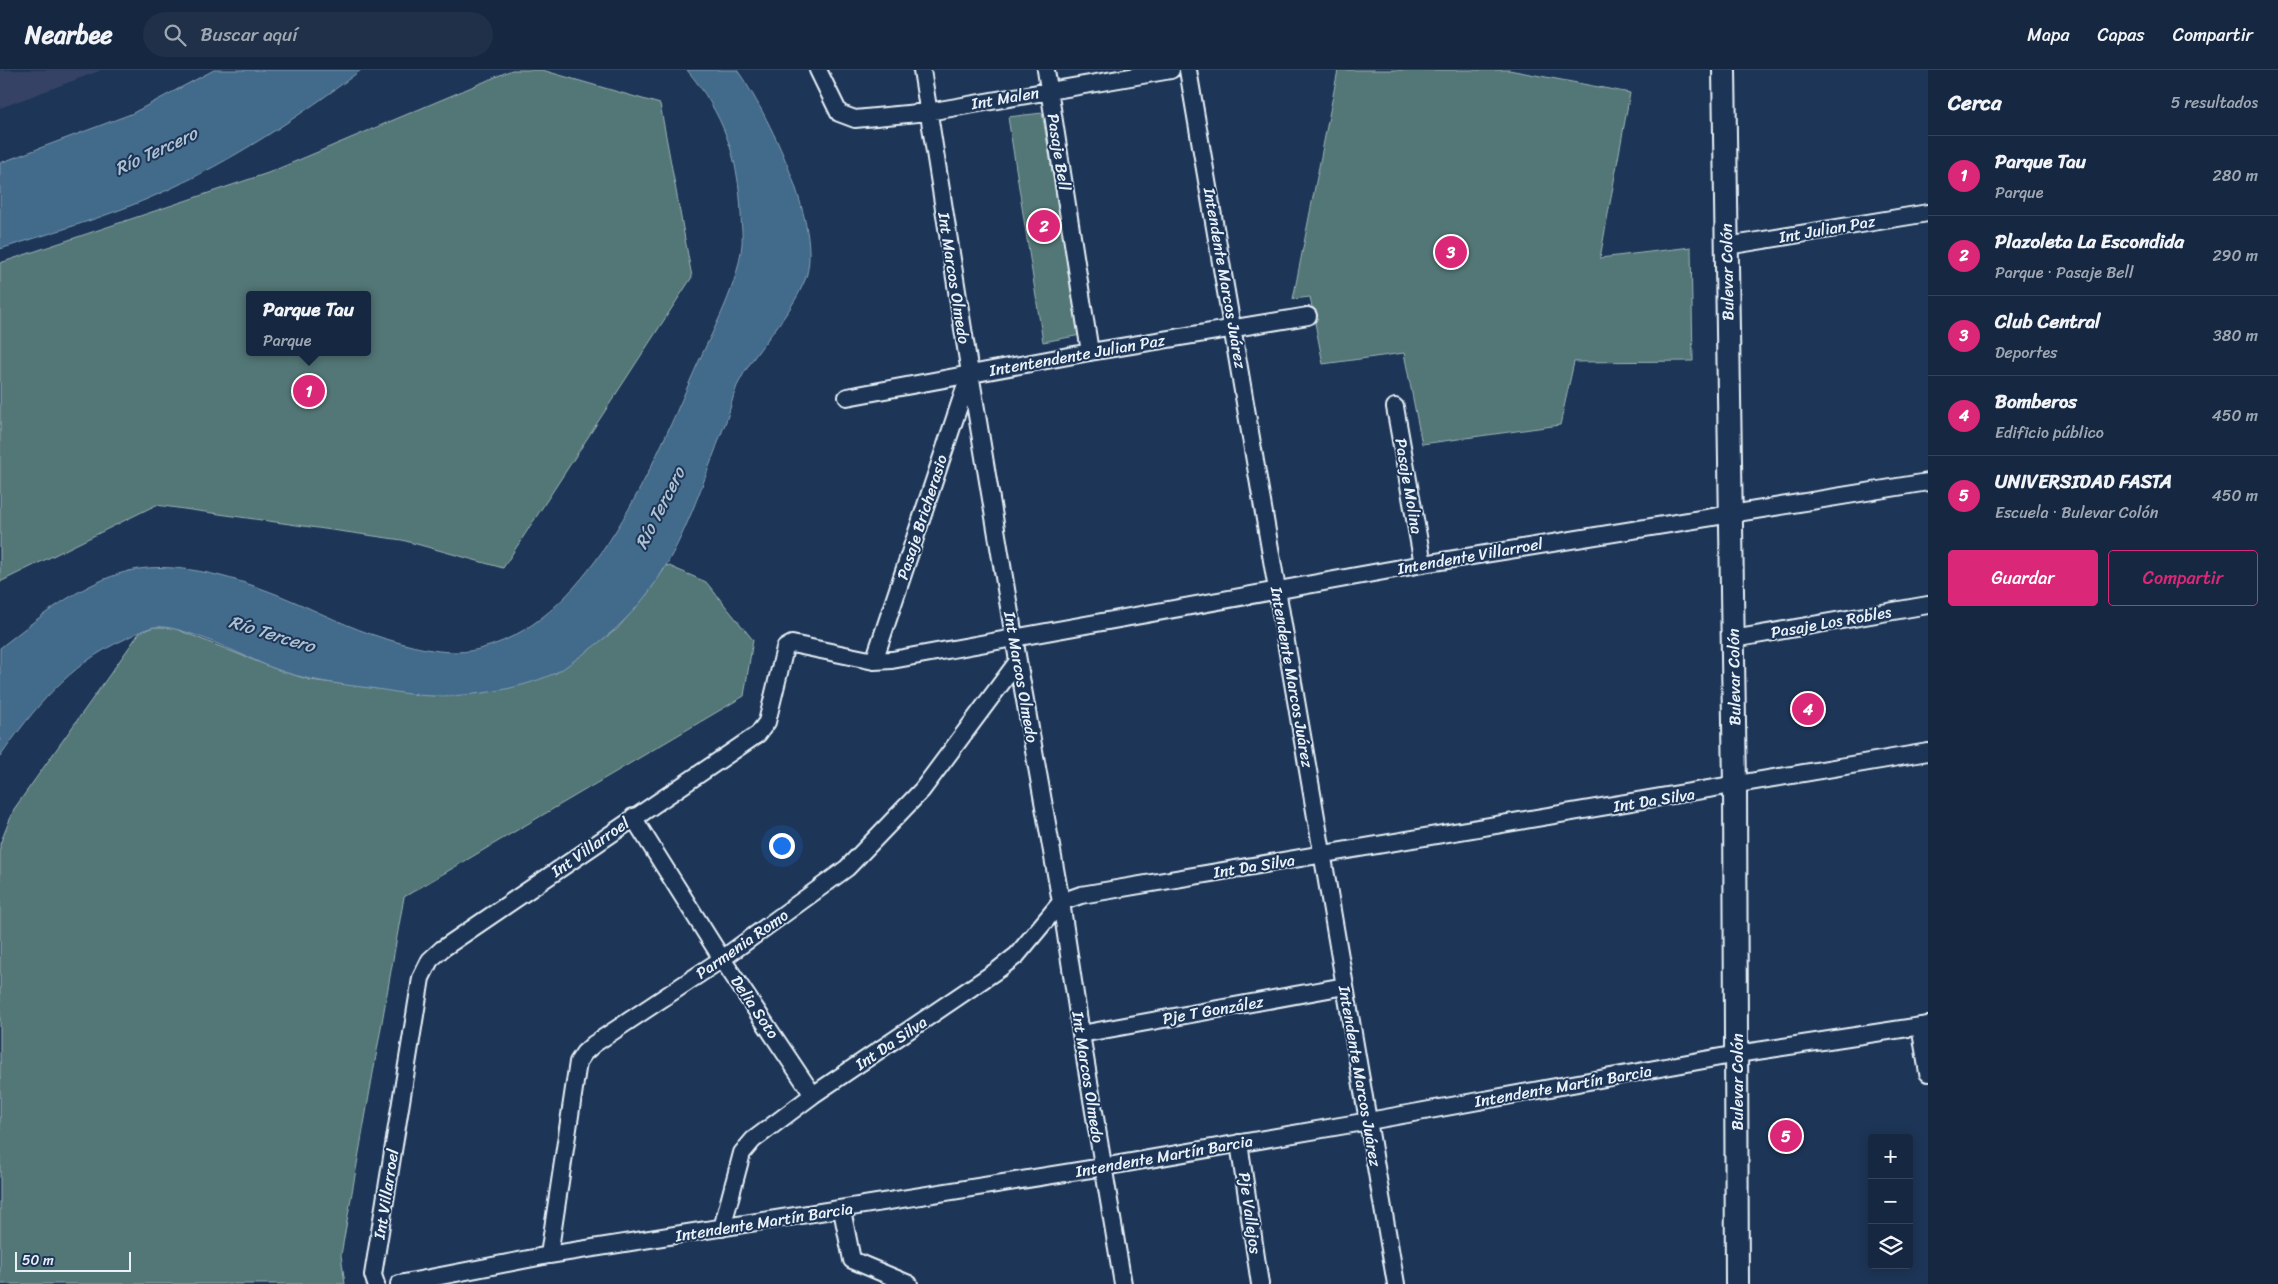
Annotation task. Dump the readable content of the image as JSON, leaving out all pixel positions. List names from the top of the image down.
{
  "streets": {
    "main road": ["Bulevar Colón"],
    "street": [
      "Int Malen",
      "Pasaje Bell",
      "Int Julian Paz",
      "Int Marcos Olmedo",
      "Intendente Marcos Juárez",
      "Intentendente Julian Paz",
      "Pasaje Molina",
      "Pasaje Bricherasio",
      "Intendente Villarroel",
      "Pasaje Los Robles",
      "Int Da Silva",
      "Int Villarroel",
      "Parmenia Romo",
      "Delia Soto",
      "Pje T González",
      "Intendente Martín Barcia",
      "Pje Vallejos"
    ]
  },
  "crossings": [
    ["Int Malen", "Pasaje Bell"],
    ["Int Malen", "Int Marcos Olmedo"],
    ["Pasaje Bell", "Intentendente Julian Paz"],
    ["Int Julian Paz", "Bulevar Colón"],
    ["Bulevar Colón", "Intendente Villarroel"],
    ["Bulevar Colón", "Pasaje Los Robles"],
    ["Bulevar Colón", "Int Da Silva"],
    ["Bulevar Colón", "Intendente Martín Barcia"],
    ["Int Marcos Olmedo", "Intentendente Julian Paz"],
    ["Int Marcos Olmedo", "Pasaje Bricherasio"],
    ["Int Marcos Olmedo", "Intendente Villarroel"],
    ["Int Marcos Olmedo", "Int Da Silva"],
    ["Int Marcos Olmedo", "Int Villarroel"],
    ["Int Marcos Olmedo", "Parmenia Romo"],
    ["Int Marcos Olmedo", "Pje T González"],
    ["Int Marcos Olmedo", "Intendente Martín Barcia"],
    ["Intendente Marcos Juárez", "Intentendente Julian Paz"],
    ["Intendente Marcos Juárez", "Intendente Villarroel"],
    ["Intendente Marcos Juárez", "Int Da Silva"],
    ["Intendente Marcos Juárez", "Pje T González"],
    ["Intendente Marcos Juárez", "Intendente Martín Barcia"],
    ["Intentendente Julian Paz", "Pasaje Bricherasio"],
    ["Pasaje Molina", "Intendente Villarroel"],
    ["Pasaje Bricherasio", "Int Villarroel"],
    ["Intendente Villarroel", "Int Villarroel"],
    ["Int Da Silva", "Delia Soto"],
    ["Int Da Silva", "Intendente Martín Barcia"],
    ["Int Villarroel", "Delia Soto"],
    ["Parmenia Romo", "Delia Soto"],
    ["Parmenia Romo", "Intendente Martín Barcia"],
    ["Intendente Martín Barcia", "Pje Vallejos"]
  ],
  "water": ["Río Tercero"],
  "scale_bar": "50 m",
  "page": {
    "header": "Nearbee",
    "search": "Buscar aquí",
    "nav": ["Mapa", "Capas", "Compartir"],
    "heading": ["Cerca", "5 resultados"],
    "list": [
      {
        "mark": "1",
        "name": "Parque Tau",
        "note": "Parque",
        "value": "280 m"
      },
      {
        "mark": "2",
        "name": "Plazoleta La Escondida",
        "note": "Parque · Pasaje Bell",
        "value": "290 m"
      },
      {
        "mark": "3",
        "name": "Club Central",
        "note": "Deportes",
        "value": "380 m"
      },
      {
        "mark": "4",
        "name": "Bomberos",
        "note": "Edificio público",
        "value": "450 m"
      },
      {
        "mark": "5",
        "name": "UNIVERSIDAD FASTA",
        "note": "Escuela · Bulevar Colón",
        "value": "450 m"
      }
    ],
    "pins": [
      "2",
      "3",
      "1",
      "4",
      "5"
    ],
    "popup": ["Parque Tau", "Parque"],
    "buttons": ["Guardar", "Compartir"],
    "map_buttons": ["+", "−"],
    "scale": "50 m"
  }
}
